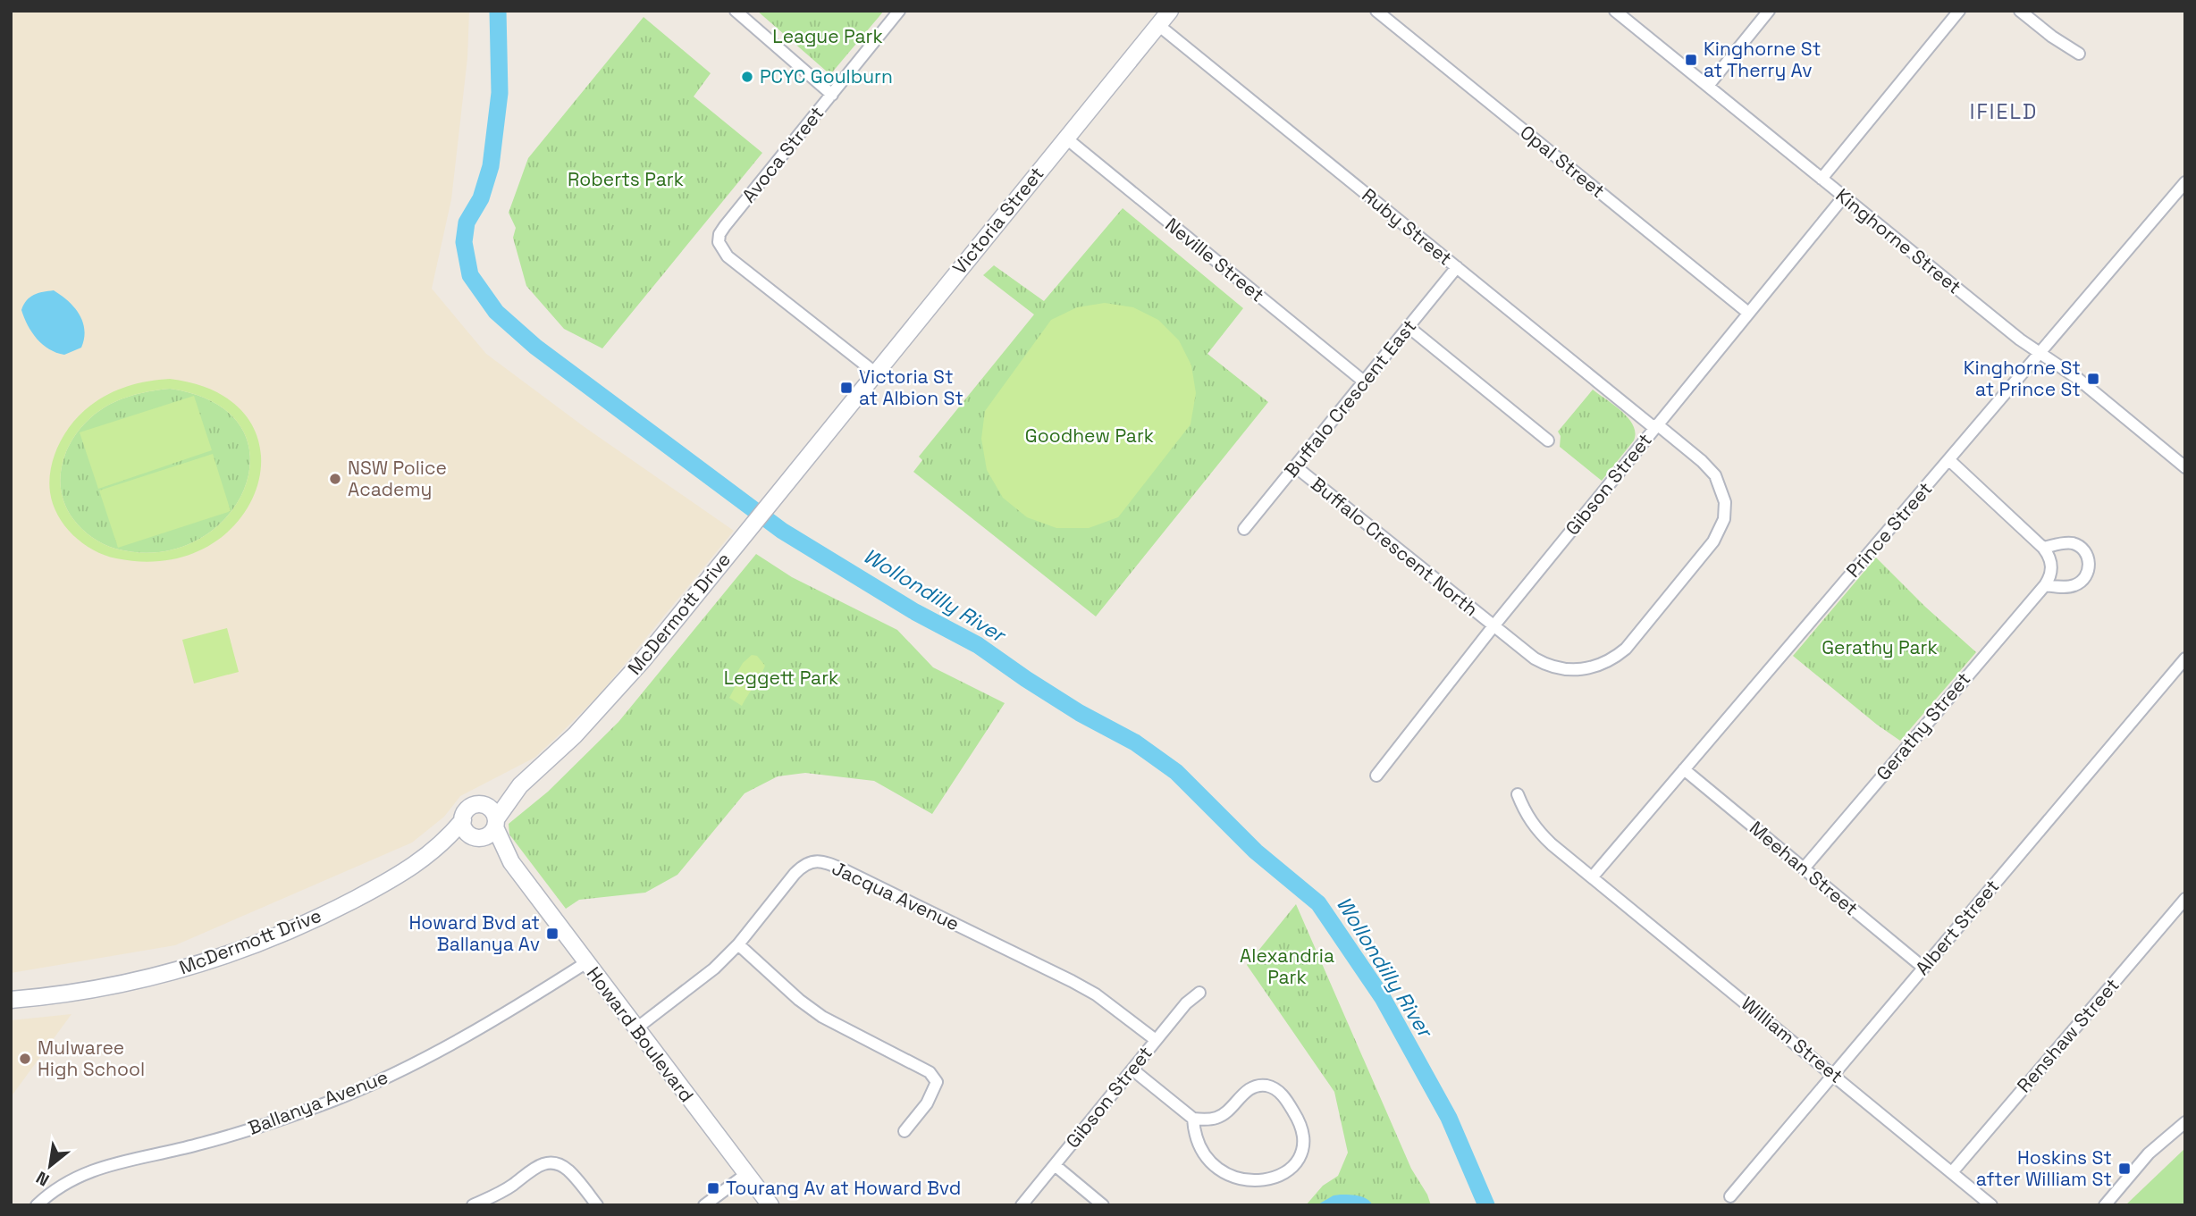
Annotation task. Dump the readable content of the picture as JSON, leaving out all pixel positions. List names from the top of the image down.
{
  "streets": {
    "main road": ["Victoria Street", "McDermott Drive", "Howard Boulevard"],
    "street": [
      "Avoca Street",
      "Opal Street",
      "Ruby Street",
      "Kinghorne Street",
      "Neville Street",
      "Buffalo Crescent East",
      "Gibson Street",
      "Prince Street",
      "Buffalo Crescent North",
      "Gerathy Street",
      "Meehan Street",
      "Jacqua Avenue",
      "Albert Street",
      "Renshaw Street",
      "William Street",
      "Ballanya Avenue"
    ]
  },
  "crossings": [
    ["Avoca Street", "Victoria Street"],
    ["Opal Street", "Gibson Street"],
    ["Victoria Street", "Ruby Street"],
    ["Victoria Street", "Neville Street"],
    ["Victoria Street", "McDermott Drive"],
    ["Ruby Street", "Buffalo Crescent East"],
    ["Ruby Street", "Gibson Street"],
    ["Ruby Street", "Buffalo Crescent North"],
    ["Kinghorne Street", "Gibson Street"],
    ["Kinghorne Street", "Prince Street"],
    ["Neville Street", "Buffalo Crescent East"],
    ["Buffalo Crescent East", "Buffalo Crescent North"],
    ["Gibson Street", "Buffalo Crescent North"],
    ["Gibson Street", "Jacqua Avenue"],
    ["Prince Street", "Meehan Street"],
    ["Prince Street", "William Street"],
    ["McDermott Drive", "Howard Boulevard"],
    ["Gerathy Street", "Meehan Street"],
    ["Meehan Street", "Albert Street"],
    ["Jacqua Avenue", "Howard Boulevard"],
    ["Albert Street", "William Street"],
    ["Howard Boulevard", "Ballanya Avenue"],
    ["Renshaw Street", "William Street"]
  ],
  "districts": ["IFIELD"],
  "water": ["Wollondilly River"],
  "parks": [
    "League Park",
    "Roberts Park",
    "Goodhew Park",
    "Gerathy Park",
    "Leggett Park",
    "Alexandria Park"
  ],
  "places": {
    "transit": [
      "Kinghorne St at Therry Av",
      "Kinghorne St at Prince St",
      "Victoria St at Albion St",
      "Howard Bvd at Ballanya Av",
      "Hoskins St after William St",
      "Tourang Av at Howard Bvd"
    ],
    "other": ["PCYC Goulburn", "NSW Police Academy", "Mulwaree High School"]
  },
  "north": "bottom left"
}
